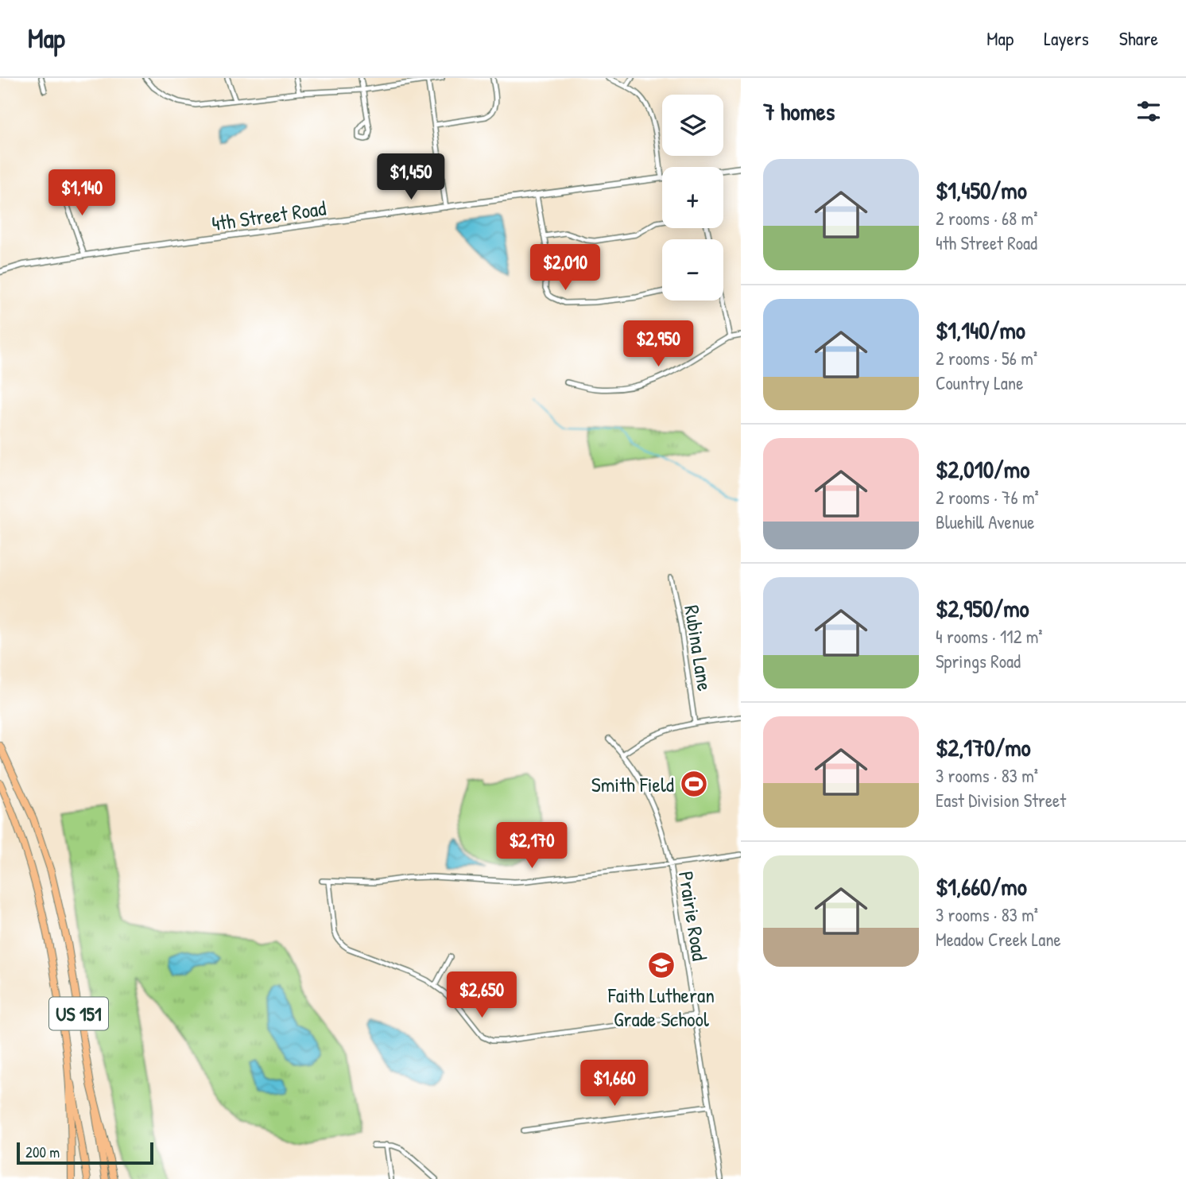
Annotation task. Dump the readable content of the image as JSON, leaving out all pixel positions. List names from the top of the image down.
{
  "streets": {
    "main road": ["US 151"],
    "street": ["4th Street Road", "Rubina Lane", "Prairie Road"]
  },
  "places": {
    "sports": ["Smith Field"],
    "school or university": ["Faith Lutheran Grade School"]
  },
  "scale_bar": "200 m",
  "page": {
    "header": "Map",
    "nav": ["Map", "Layers", "Share"],
    "heading": "7 homes",
    "map_buttons": ["+", "−"],
    "list": [
      {
        "name": "$1,450/mo",
        "note": "2 rooms · 68 m² · 4th Street Road"
      },
      {
        "name": "$1,140/mo",
        "note": "2 rooms · 56 m² · Country Lane"
      },
      {
        "name": "$2,010/mo",
        "note": "2 rooms · 76 m² · Bluehill Avenue"
      },
      {
        "name": "$2,950/mo",
        "note": "4 rooms · 112 m² · Springs Road"
      },
      {
        "name": "$2,170/mo",
        "note": "3 rooms · 83 m² · East Division Street"
      },
      {
        "name": "$1,660/mo",
        "note": "3 rooms · 83 m² · Meadow Creek Lane"
      }
    ],
    "price": [
      "$1,450",
      "$1,140",
      "$2,010",
      "$2,950",
      "$2,170",
      "$2,650",
      "$1,660"
    ],
    "scale": "200 m"
  }
}
